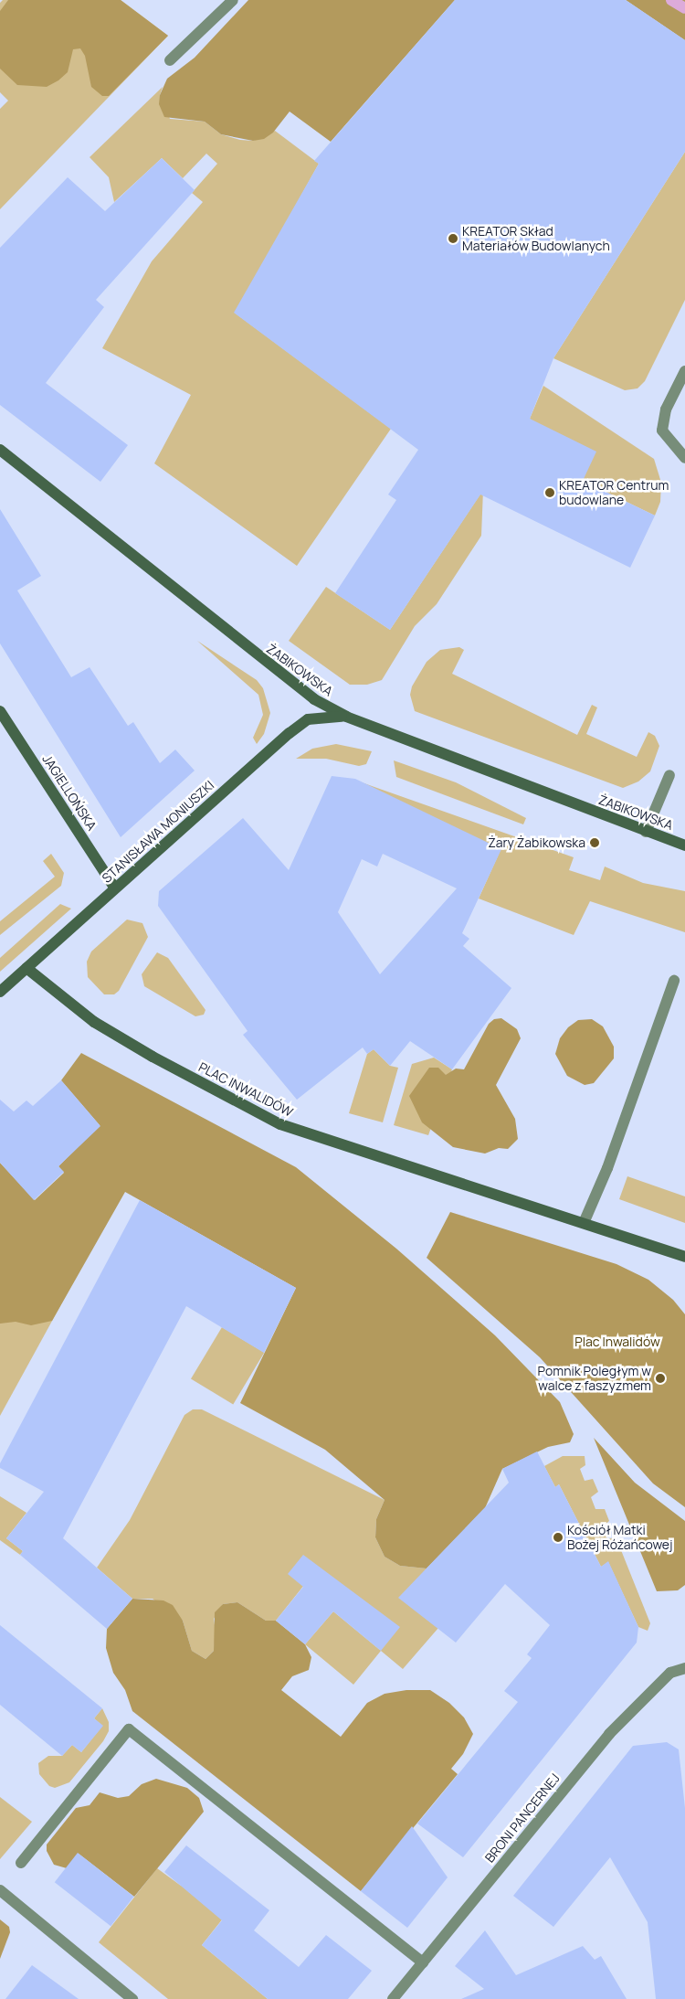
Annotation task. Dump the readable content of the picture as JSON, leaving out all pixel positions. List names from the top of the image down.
{
  "streets": {
    "street": [
      "ŻABIKOWSKA",
      "JAGIELLOŃSKA",
      "STANISŁAWA MONIUSZKI",
      "PLAC INWALIDÓW",
      "BRONI PANCERNEJ"
    ]
  },
  "crossings": [
    ["ŻABIKOWSKA", "STANISŁAWA MONIUSZKI"],
    ["JAGIELLOŃSKA", "STANISŁAWA MONIUSZKI"],
    ["STANISŁAWA MONIUSZKI", "PLAC INWALIDÓW"]
  ],
  "parks": ["Plac Inwalidów"],
  "places": [
    "KREATOR Skład Materiałów Budowlanych",
    "KREATOR Centrum budowlane",
    "Żary Żabikowska",
    "Pomnik Poległym w walce z faszyzmem",
    "Kościół Matki Bożej Różańcowej"
  ]
}
